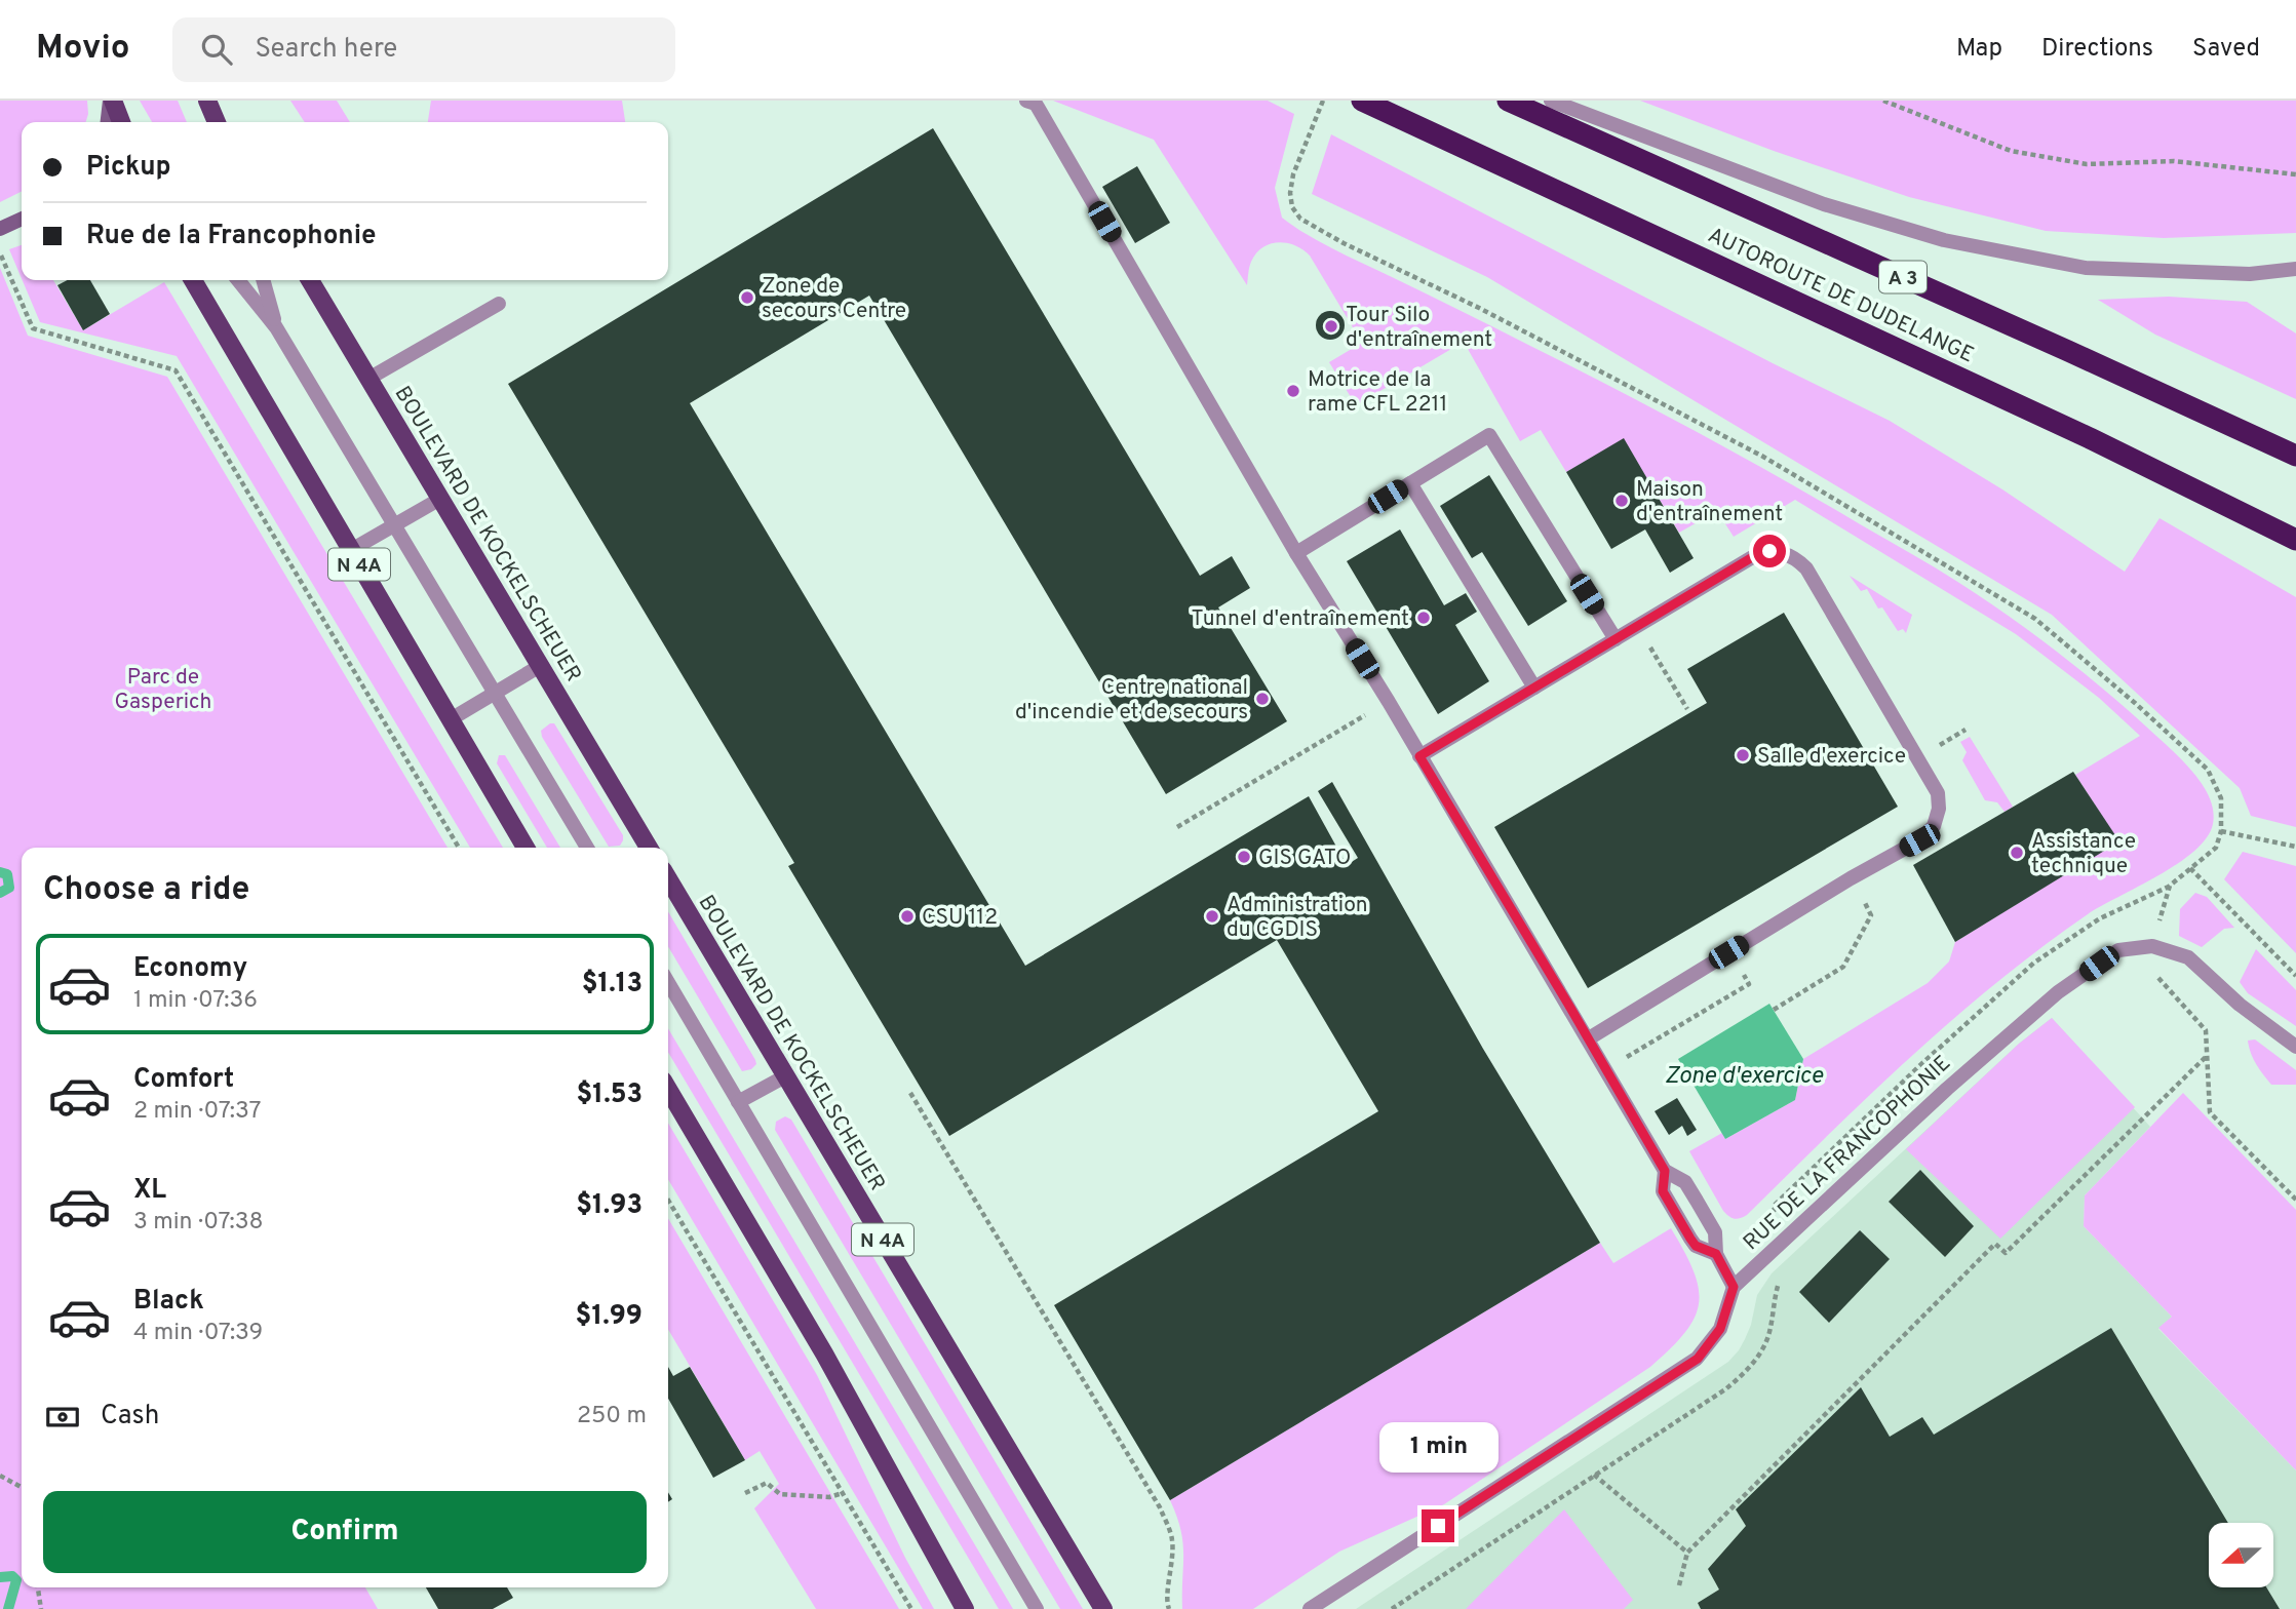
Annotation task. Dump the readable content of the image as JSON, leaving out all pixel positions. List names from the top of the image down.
{
  "streets": {
    "highway": ["A 3", "AUTOROUTE DE DUDELANGE"],
    "main road": ["BOULEVARD DE KOCKELSCHEUER", "N 4A"],
    "lane": ["RUE DE LA FRANCOPHONIE"]
  },
  "water": ["Zone d'exercice"],
  "parks": ["Parc de Gasperich"],
  "places": [
    "Zone de secours Centre",
    "Tour Silo d'entraînement",
    "Motrice de la rame CFL 2211",
    "Maison d'entraînement",
    "Tunnel d'entraînement",
    "Centre national d'incendie et de secours",
    "Salle d'exercice",
    "Assistance technique",
    "GIS GATO",
    "CSU 112",
    "Administration du CGDIS"
  ],
  "north": "left",
  "page": {
    "header": "Movio",
    "search": "Search here",
    "nav": ["Map", "Directions", "Saved"],
    "banner": ["Pickup", "Rue de la Francophonie"],
    "heading": "Choose a ride",
    "list": [
      {
        "name": "Economy",
        "note": "1 min · 07:36",
        "value": "$1.13"
      },
      {
        "name": "Comfort",
        "note": "2 min · 07:37",
        "value": "$1.53"
      },
      {
        "name": "XL",
        "note": "3 min · 07:38",
        "value": "$1.93"
      },
      {
        "name": "Black",
        "note": "4 min · 07:39",
        "value": "$1.99"
      }
    ],
    "pay": ["Cash", "250 m"],
    "bubble": "1 min",
    "buttons": "Confirm"
  }
}
